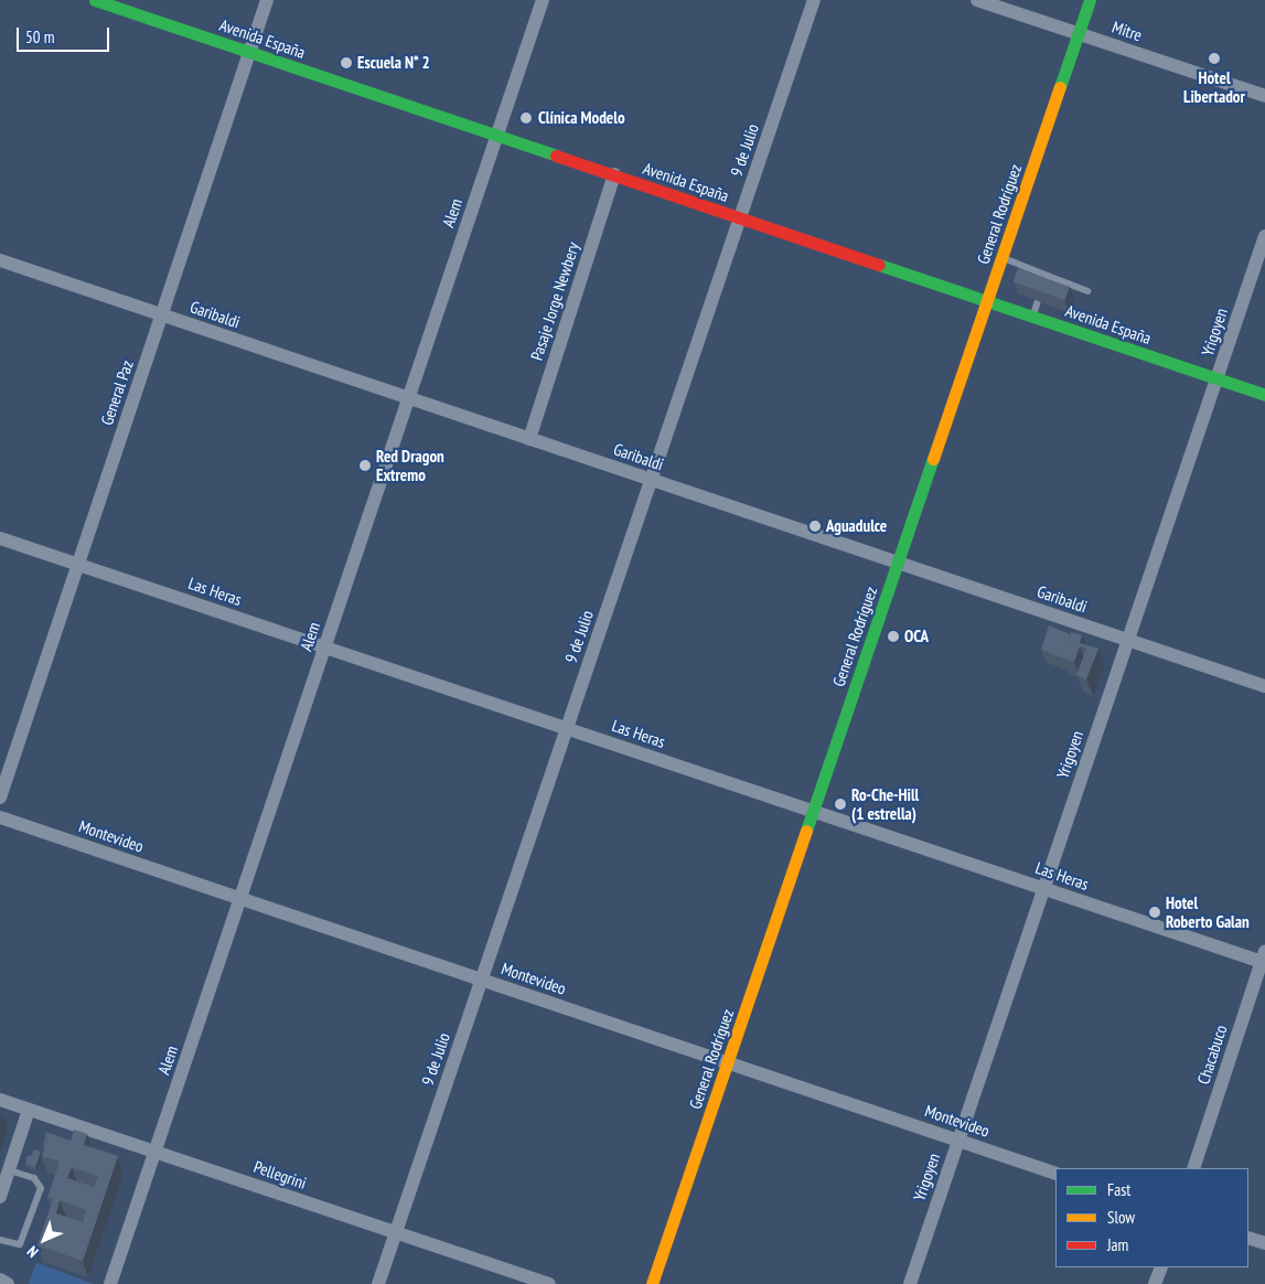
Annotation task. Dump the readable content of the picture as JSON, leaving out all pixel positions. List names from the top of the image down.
{
  "streets": {
    "street": [
      "Mitre",
      "Avenida España",
      "9 de Julio",
      "Alem",
      "General Rodríguez",
      "Pasaje Jorge Newbery",
      "Garibaldi",
      "Yrigoyen",
      "General Paz",
      "Las Heras",
      "Montevideo",
      "Chacabuco",
      "Pellegrini"
    ]
  },
  "crossings": [
    ["Mitre", "General Rodríguez"],
    ["Avenida España", "9 de Julio"],
    ["Avenida España", "Alem"],
    ["Avenida España", "General Rodríguez"],
    ["Avenida España", "Pasaje Jorge Newbery"],
    ["Avenida España", "Yrigoyen"],
    ["Avenida España", "General Paz"],
    ["9 de Julio", "Garibaldi"],
    ["9 de Julio", "Las Heras"],
    ["9 de Julio", "Montevideo"],
    ["9 de Julio", "Pellegrini"],
    ["Alem", "Garibaldi"],
    ["Alem", "Las Heras"],
    ["Alem", "Montevideo"],
    ["Alem", "Pellegrini"],
    ["General Rodríguez", "Garibaldi"],
    ["General Rodríguez", "Las Heras"],
    ["General Rodríguez", "Montevideo"],
    ["Pasaje Jorge Newbery", "Garibaldi"],
    ["Garibaldi", "Yrigoyen"],
    ["Garibaldi", "General Paz"],
    ["Yrigoyen", "Las Heras"],
    ["Yrigoyen", "Montevideo"],
    ["General Paz", "Las Heras"],
    ["Las Heras", "Chacabuco"]
  ],
  "places": [
    "Hotel Libertador",
    "Escuela N* 2",
    "Clínica Modelo",
    "Red Dragon Extremo",
    "Aguadulce",
    "OCA",
    "Ro-Che-Hill (1 estrella)",
    "Hotel Roberto Galan"
  ],
  "legend": ["Fast", "Slow", "Jam"],
  "scale_bar": "50 m",
  "north": "bottom left"
}
